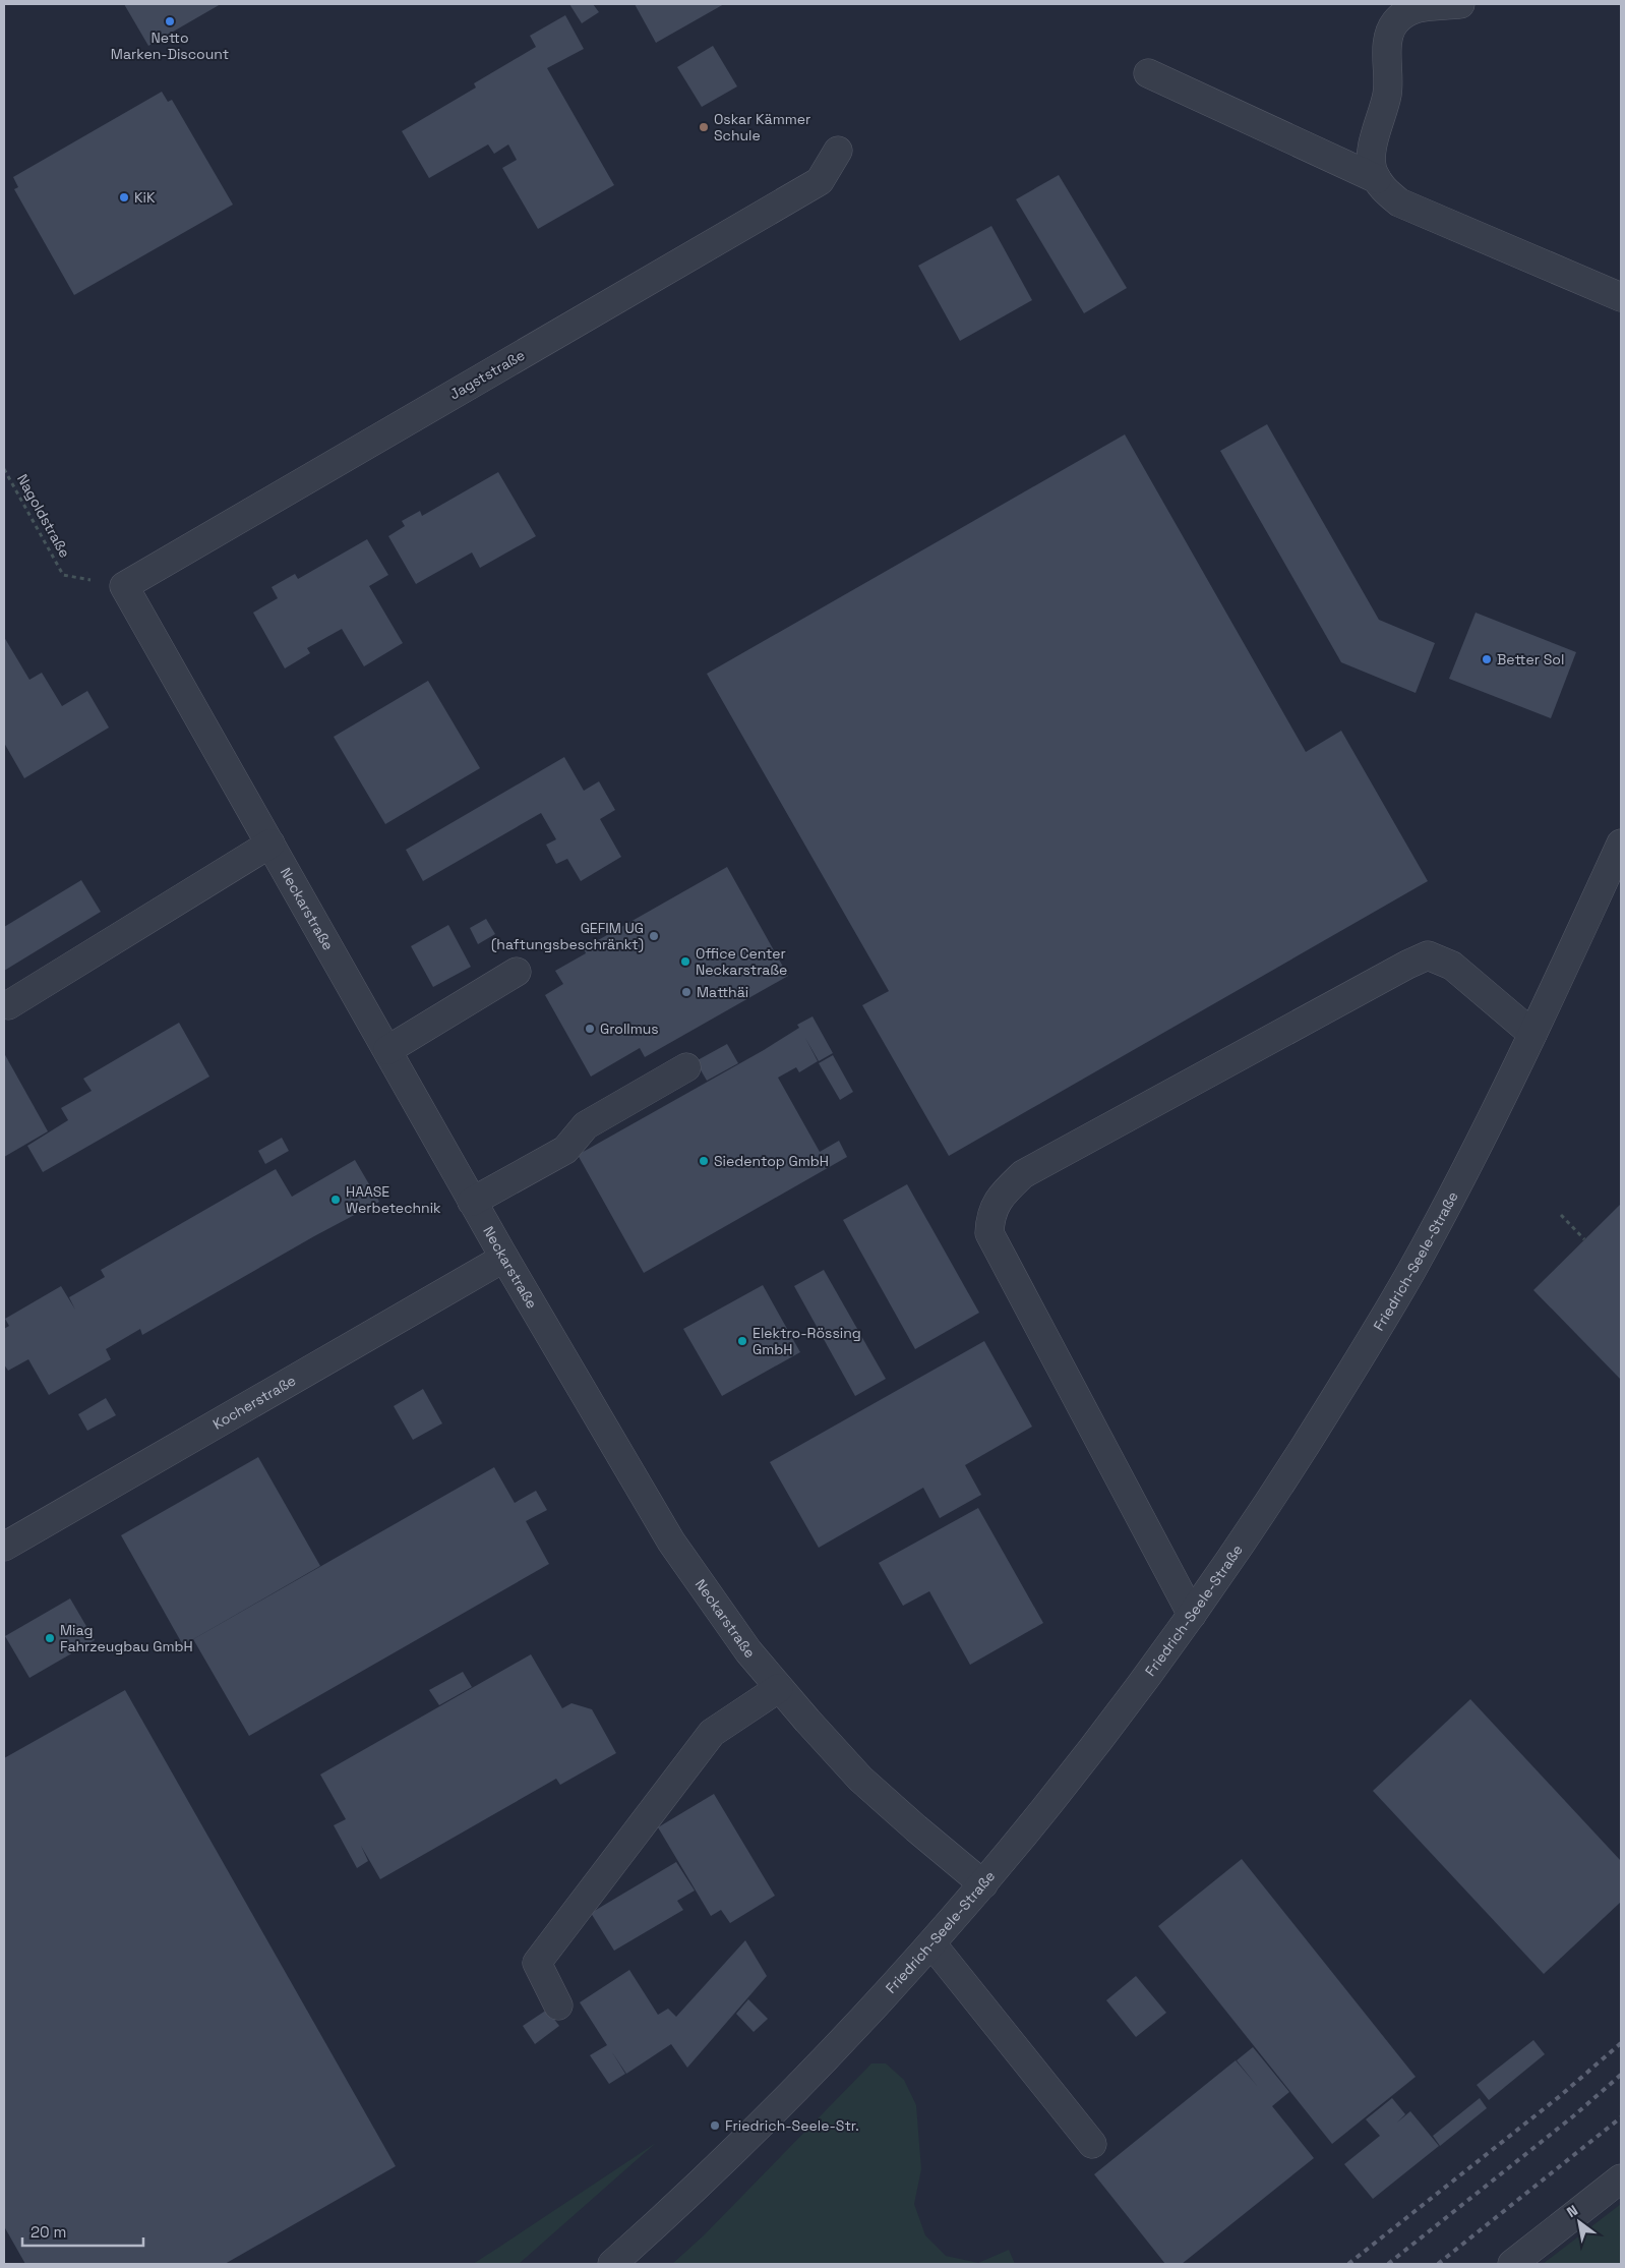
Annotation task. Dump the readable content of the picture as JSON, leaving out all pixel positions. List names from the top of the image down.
{
  "streets": {
    "street": [
      "Jagststraße",
      "Neckarstraße",
      "Friedrich-Seele-Straße",
      "Kocherstraße"
    ],
    "path": ["Nagoldstraße"]
  },
  "crossings": [
    ["Jagststraße", "Nagoldstraße"],
    ["Jagststraße", "Neckarstraße"],
    ["Nagoldstraße", "Neckarstraße"],
    ["Neckarstraße", "Friedrich-Seele-Straße"],
    ["Neckarstraße", "Kocherstraße"]
  ],
  "places": [
    "Netto Marken-Discount",
    "Oskar Kämmer Schule",
    "KiK",
    "Better Sol",
    "GEFIM UG (haftungsbeschränkt)",
    "Office Center Neckarstraße",
    "Matthäi",
    "Grollmus",
    "Siedentop GmbH",
    "HAASE Werbetechnik",
    "Elektro-Rössing GmbH",
    "Miag Fahrzeugbau GmbH",
    "Friedrich-Seele-Str."
  ],
  "scale_bar": "20 m",
  "north": "top left"
}
